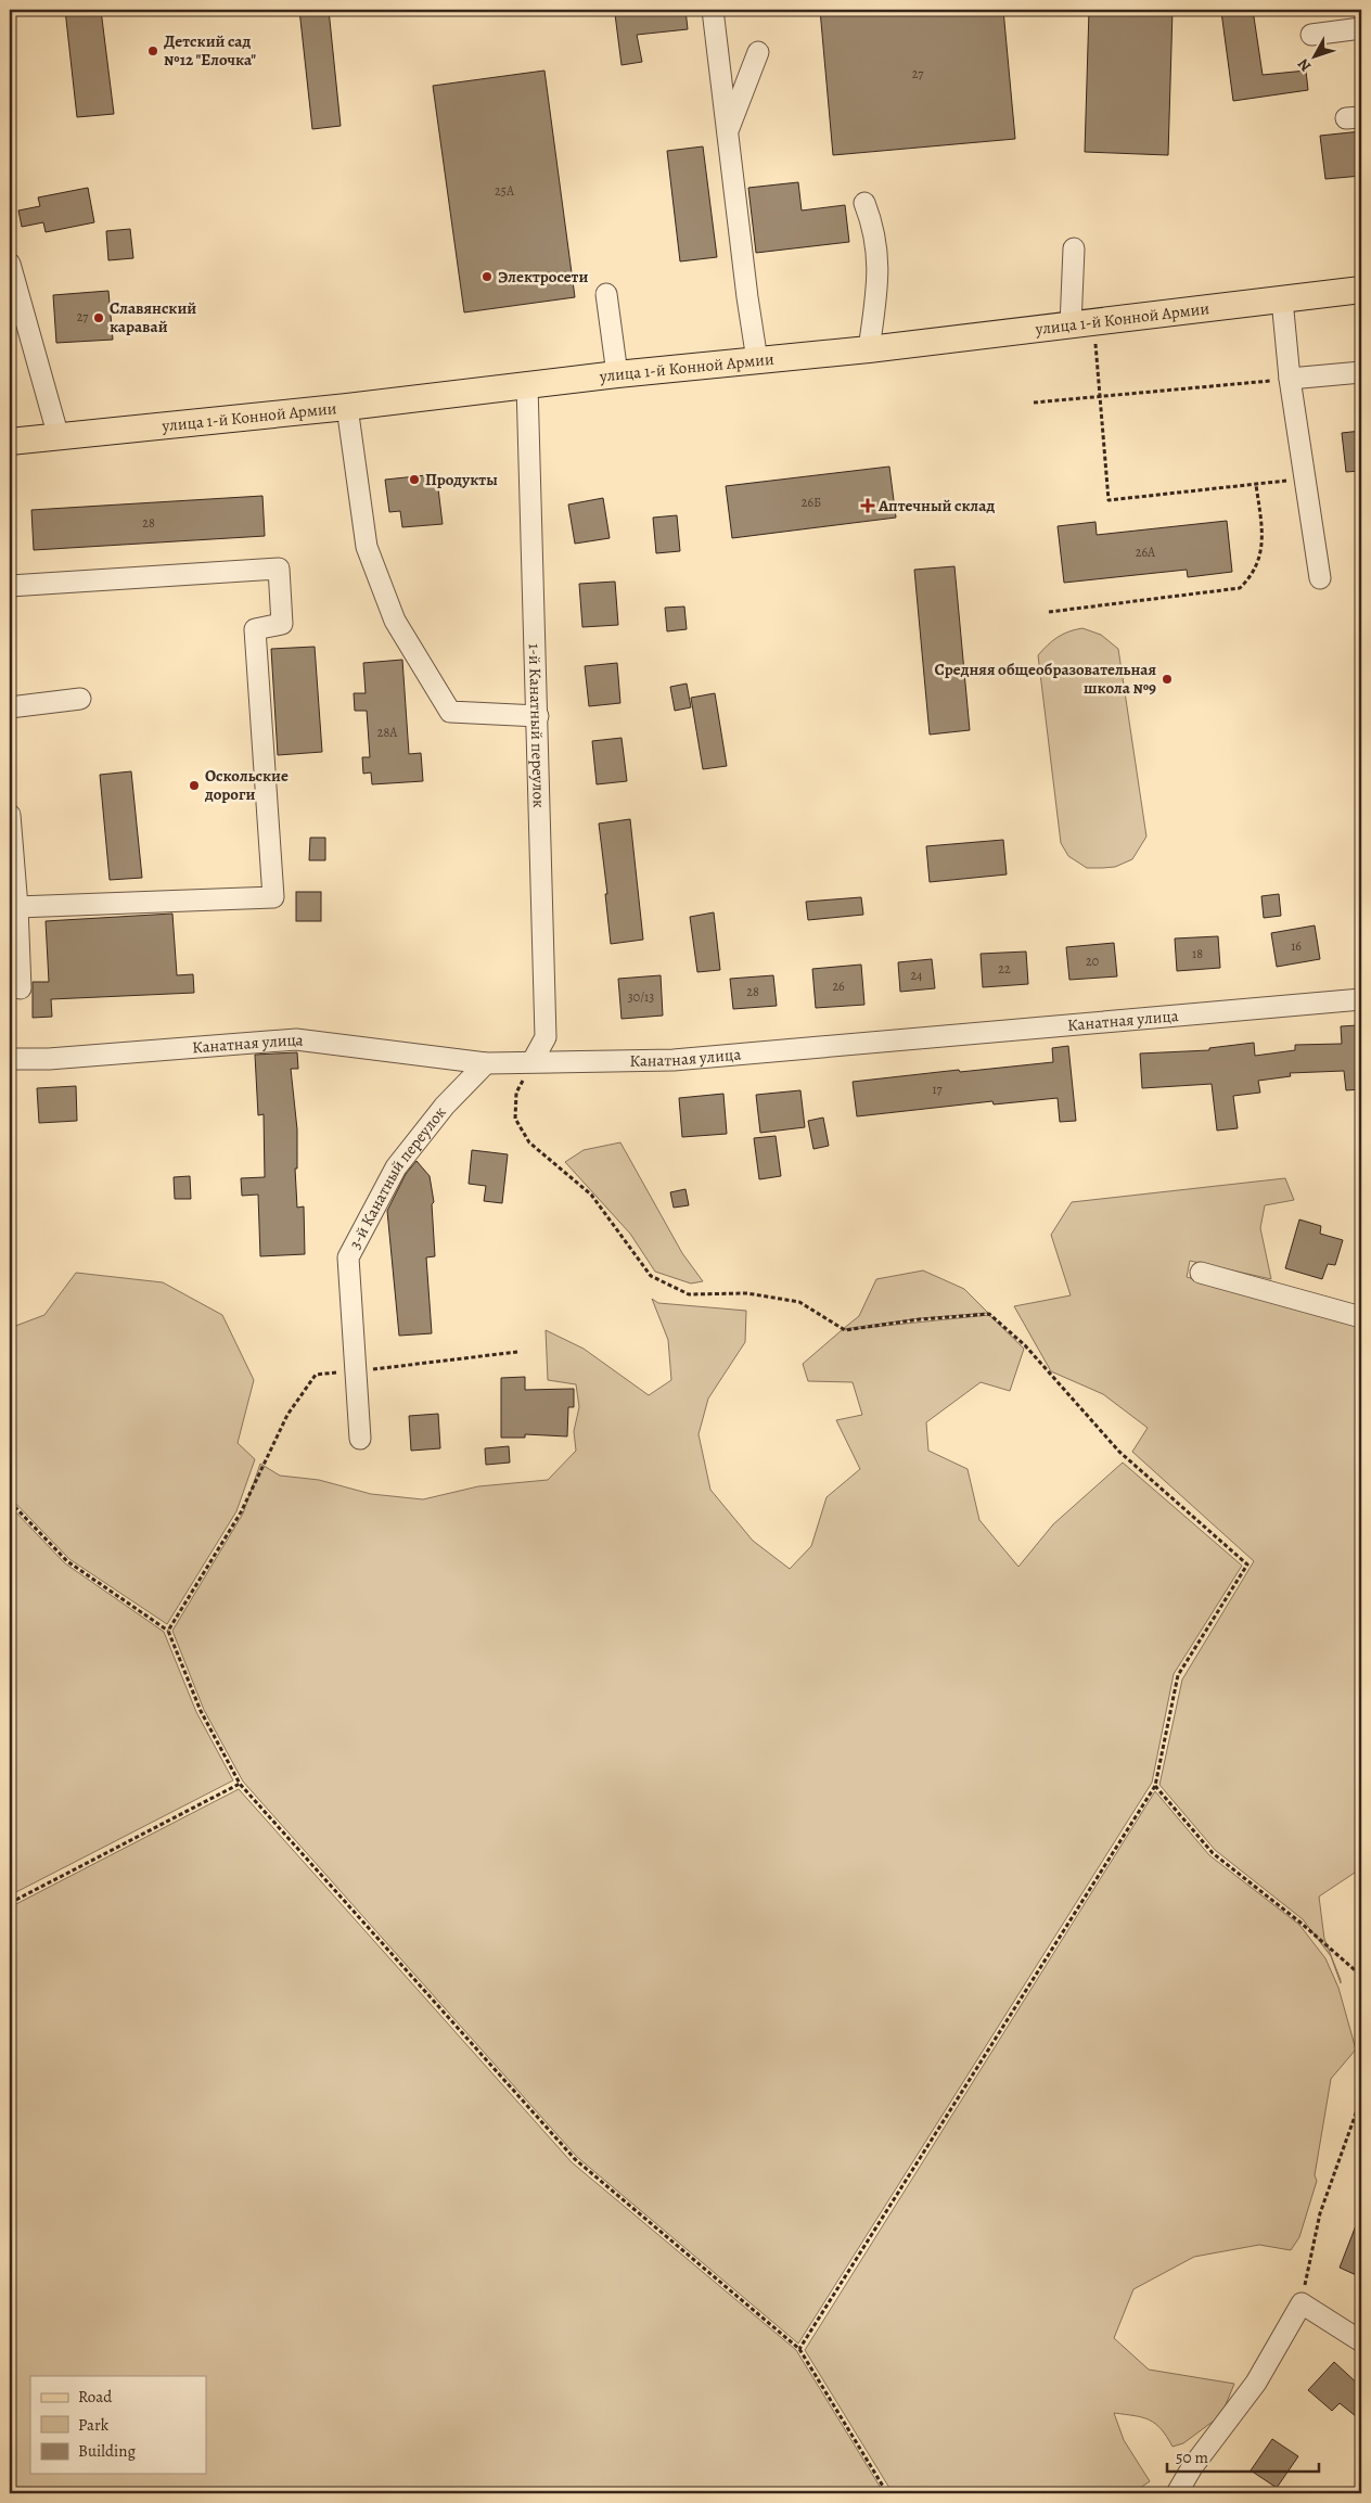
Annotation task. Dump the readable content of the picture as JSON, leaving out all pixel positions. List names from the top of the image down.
{
  "streets": {
    "main road": ["улица 1-й Конной Армии"],
    "street": ["1-й Канатный переулок", "Канатная улица", "3-й Канатный переулок"]
  },
  "crossings": [
    ["улица 1-й Конной Армии", "1-й Канатный переулок"],
    ["1-й Канатный переулок", "Канатная улица"],
    ["Канатная улица", "3-й Канатный переулок"]
  ],
  "places": {
    "other": [
      "Детский сад №12 \"Елочка\"",
      "Электросети",
      "Славянский каравай",
      "Продукты",
      "Средняя общеобразовательная школа №9",
      "Оскольские дороги"
    ],
    "health": ["Аптечный склад"]
  },
  "house_numbers": [
    "27",
    "25А",
    "27",
    "26Б",
    "28",
    "26А",
    "28А",
    "16",
    "18",
    "20",
    "22",
    "24",
    "26",
    "28",
    "30/13",
    "17"
  ],
  "legend": ["Road", "Park", "Building"],
  "scale_bar": "50 m",
  "north": "bottom left"
}
